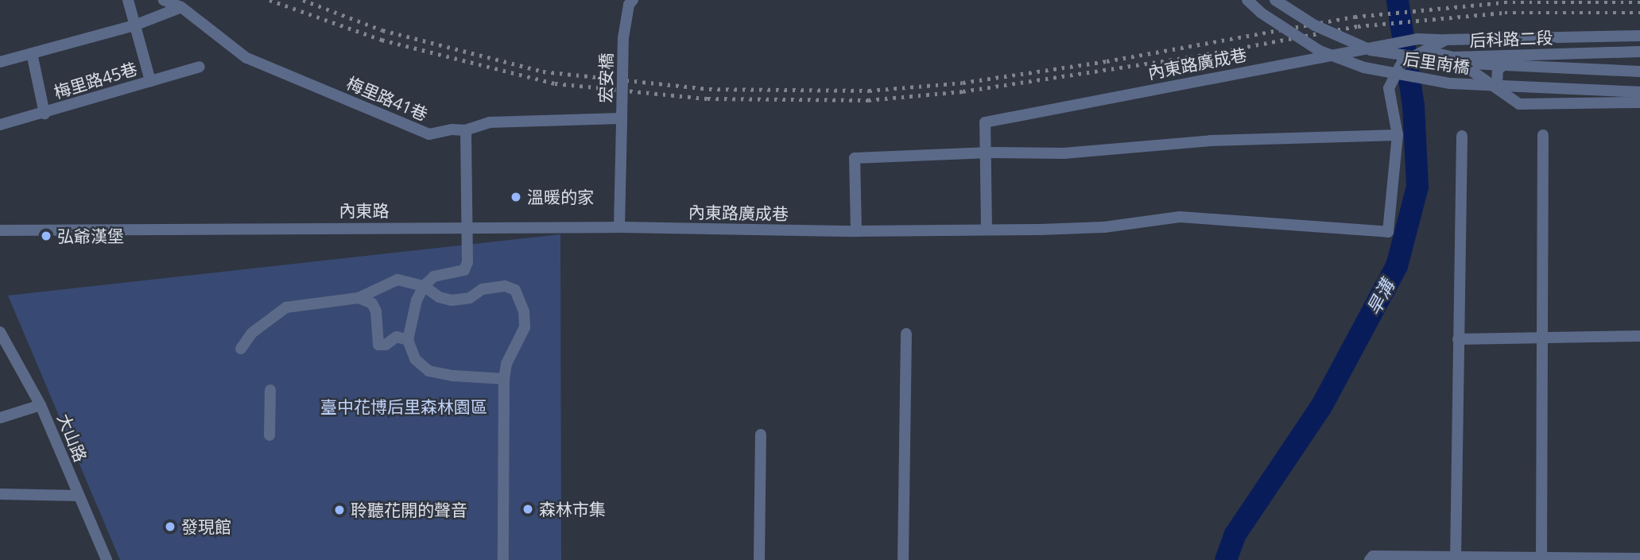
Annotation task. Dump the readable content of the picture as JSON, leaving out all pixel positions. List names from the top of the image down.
{
  "streets": {
    "street": [
      "后科路二段",
      "后里南橋",
      "內東路廣成巷",
      "宏安橋",
      "梅里路45巷",
      "梅里路41巷",
      "內東路",
      "大山路"
    ]
  },
  "crossings": [
    ["內東路廣成巷", "內東路"],
    ["宏安橋", "梅里路41巷"]
  ],
  "water": ["旱溝"],
  "parks": ["臺中花博后里森林園區"],
  "places": [
    "溫暖的家",
    "弘爺漢堡",
    "森林市集",
    "聆聽花開的聲音",
    "發現館"
  ]
}
